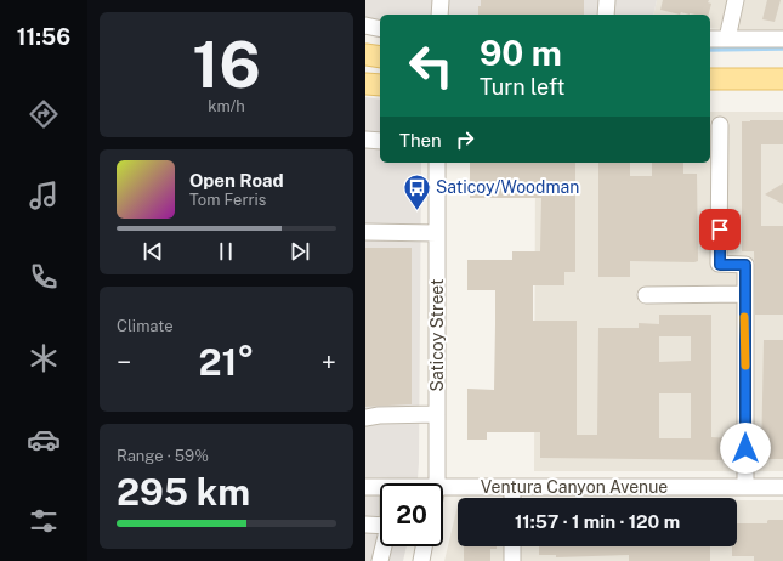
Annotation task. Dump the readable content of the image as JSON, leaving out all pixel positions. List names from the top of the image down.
{
  "streets": {
    "street": ["Saticoy Street", "Ventura Canyon Avenue"]
  },
  "places": {
    "bus stop": ["Saticoy/Woodman"]
  },
  "page": {
    "tabs": "11:56",
    "tile": [
      ["16", "km/h"],
      "Climate",
      ["Range · 59%", "295 km"]
    ],
    "turn": ["90 m", "Turn left"],
    "then": "Then",
    "song": ["Open Road", "Tom Ferris"],
    "heat": ["−", "21°", "+"],
    "limit": "20",
    "trip": "11:57 · 1 min · 120 m"
  }
}
